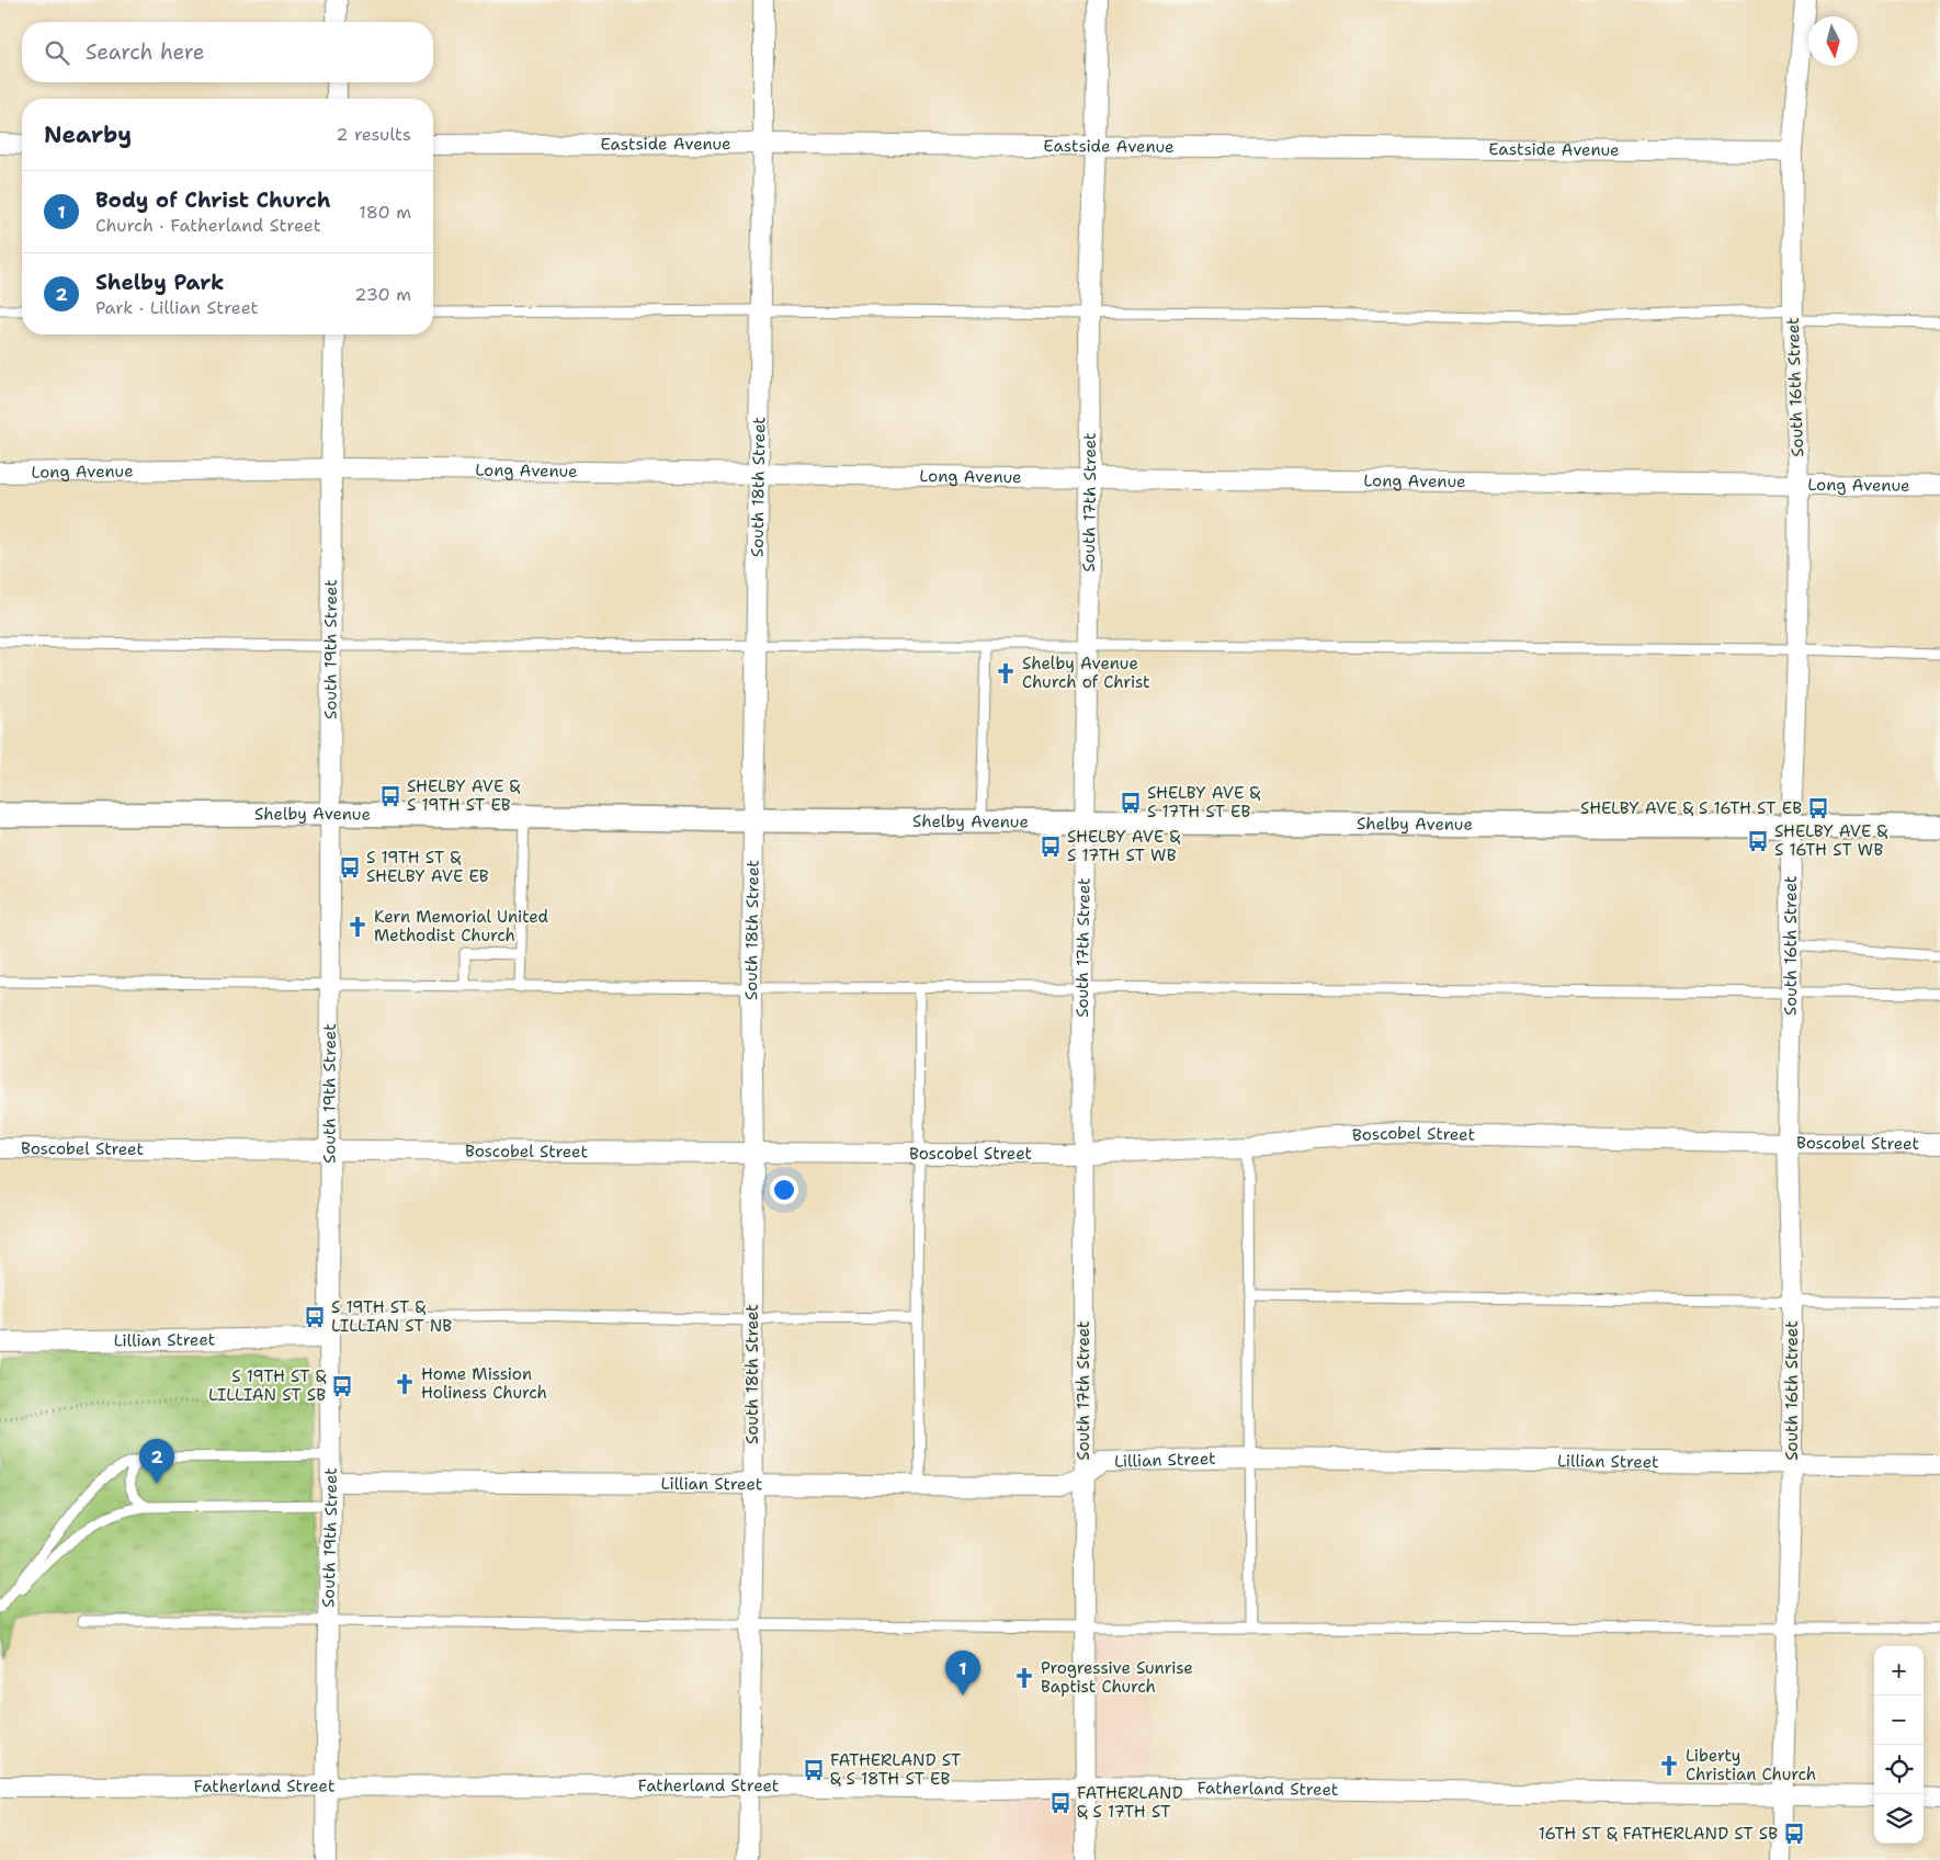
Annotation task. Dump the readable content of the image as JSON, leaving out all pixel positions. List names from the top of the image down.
{
  "streets": {
    "street": [
      "Eastside Avenue",
      "South 16th Street",
      "Long Avenue",
      "South 18th Street",
      "South 17th Street",
      "South 19th Street",
      "Shelby Avenue",
      "Boscobel Street",
      "Lillian Street",
      "Fatherland Street"
    ]
  },
  "crossings": [
    ["Eastside Avenue", "South 16th Street"],
    ["Eastside Avenue", "South 18th Street"],
    ["Eastside Avenue", "South 17th Street"],
    ["South 16th Street", "Long Avenue"],
    ["South 16th Street", "Shelby Avenue"],
    ["South 16th Street", "Boscobel Street"],
    ["South 16th Street", "Lillian Street"],
    ["South 16th Street", "Fatherland Street"],
    ["Long Avenue", "South 18th Street"],
    ["Long Avenue", "South 17th Street"],
    ["Long Avenue", "South 19th Street"],
    ["South 18th Street", "Shelby Avenue"],
    ["South 18th Street", "Boscobel Street"],
    ["South 18th Street", "Lillian Street"],
    ["South 18th Street", "Fatherland Street"],
    ["South 17th Street", "Shelby Avenue"],
    ["South 17th Street", "Boscobel Street"],
    ["South 17th Street", "Lillian Street"],
    ["South 17th Street", "Fatherland Street"],
    ["South 19th Street", "Shelby Avenue"],
    ["South 19th Street", "Boscobel Street"],
    ["South 19th Street", "Lillian Street"],
    ["South 19th Street", "Fatherland Street"]
  ],
  "places": {
    "church": [
      "Shelby Avenue Church of Christ",
      "Kern Memorial United Methodist Church",
      "Home Mission Holiness Church",
      "Progressive Sunrise Baptist Church",
      "Liberty Christian Church"
    ],
    "bus stop": [
      "SHELBY AVE & S 19TH ST EB",
      "SHELBY AVE & S 17TH ST EB",
      "SHELBY AVE & S 16TH ST EB",
      "SHELBY AVE & S 16TH ST WB",
      "SHELBY AVE & S 17TH ST WB",
      "S 19TH ST & SHELBY AVE EB",
      "S 19TH ST & LILLIAN ST NB",
      "S 19TH ST & LILLIAN ST SB",
      "FATHERLAND ST & S 18TH ST EB",
      "FATHERLAND & S 17TH ST",
      "16TH ST & FATHERLAND ST SB"
    ]
  },
  "north": "bottom",
  "page": {
    "search": "Search here",
    "heading": ["Nearby", "2 results"],
    "list": [
      {
        "mark": "1",
        "name": "Body of Christ Church",
        "note": "Church · Fatherland Street",
        "value": "180 m"
      },
      {
        "mark": "2",
        "name": "Shelby Park",
        "note": "Park · Lillian Street",
        "value": "230 m"
      }
    ],
    "pins": ["2", "1"],
    "map_buttons": ["+", "−"]
  }
}
